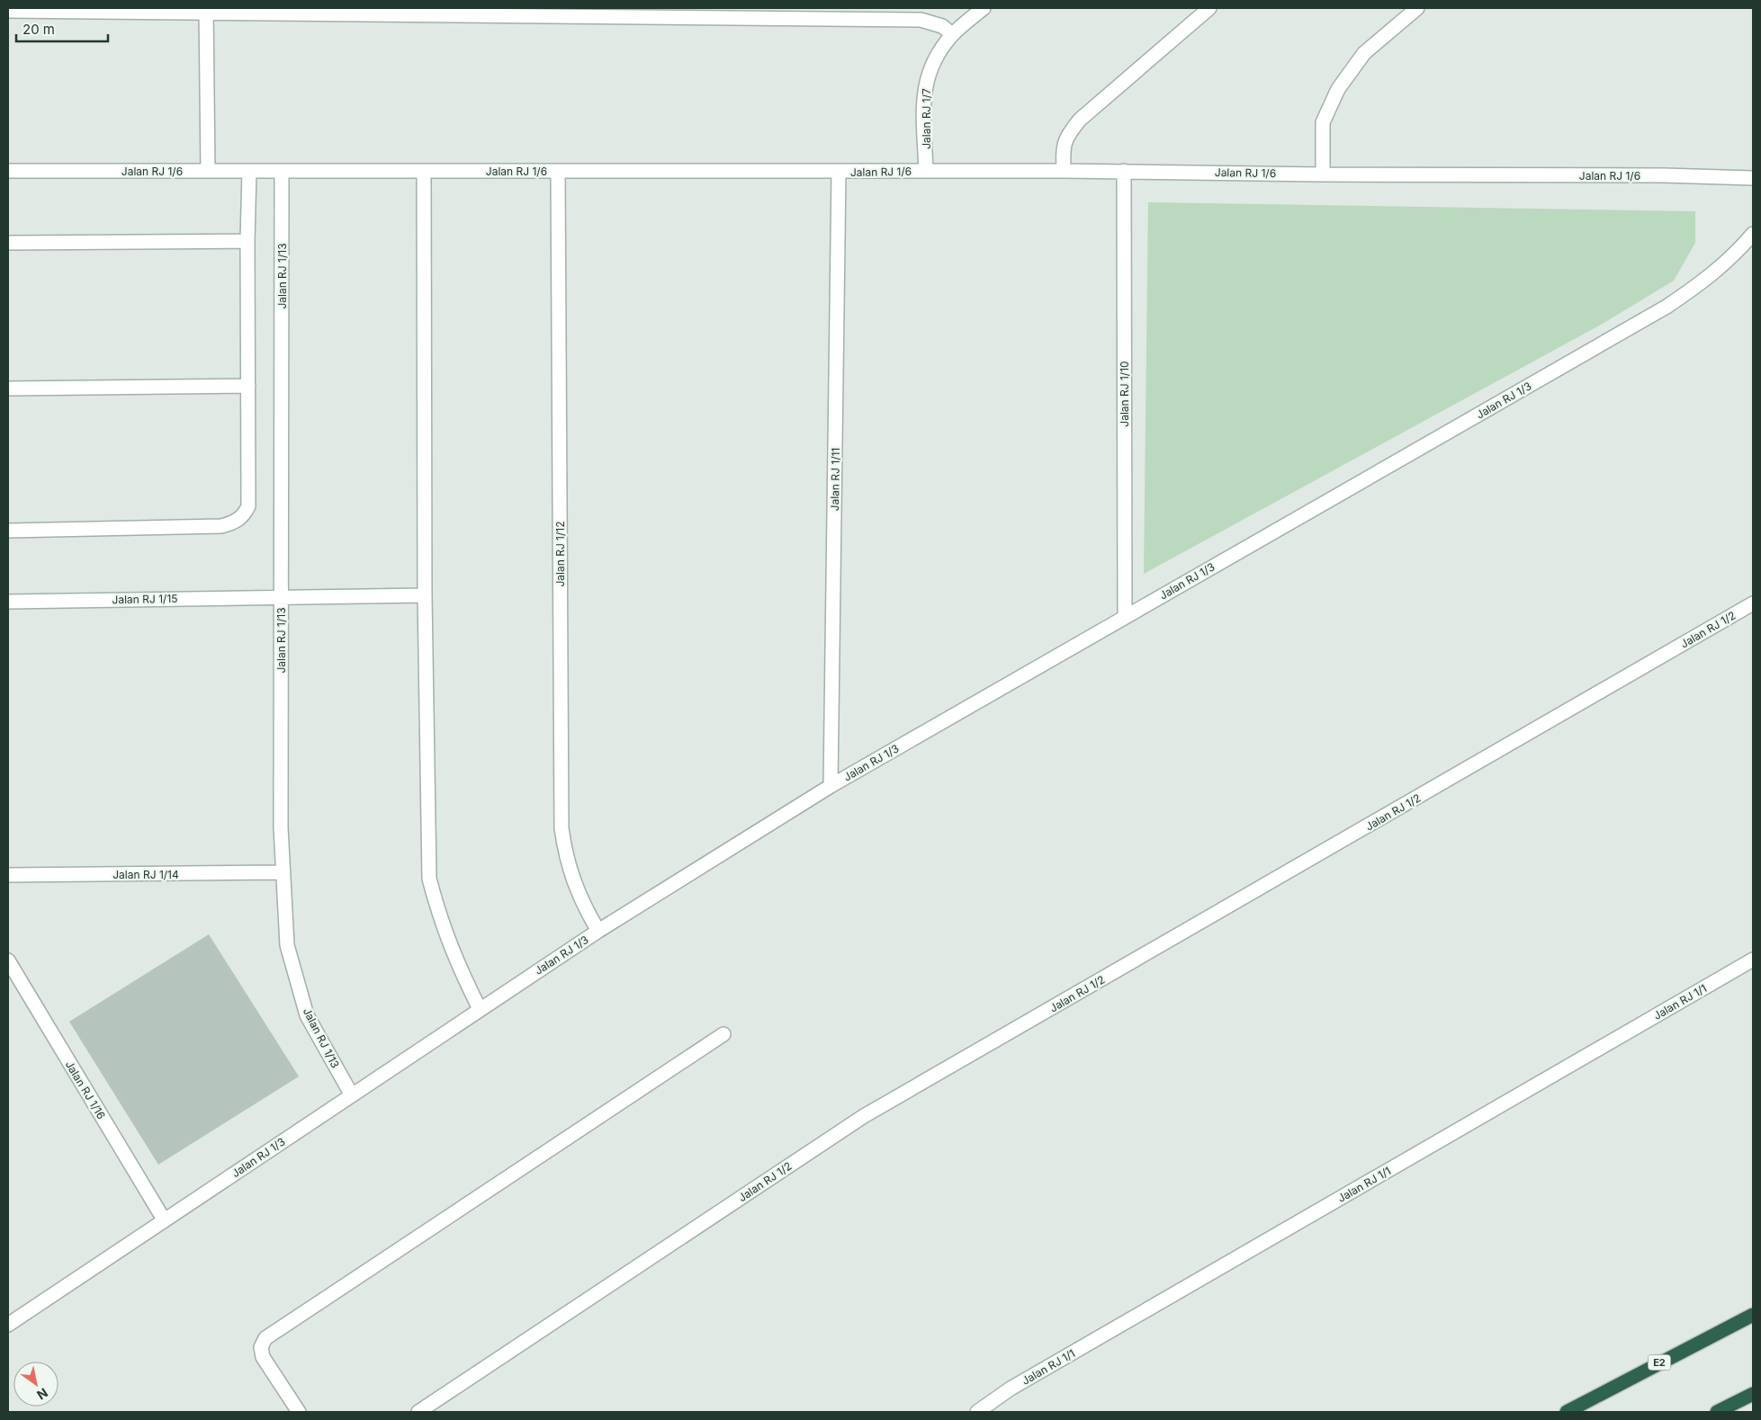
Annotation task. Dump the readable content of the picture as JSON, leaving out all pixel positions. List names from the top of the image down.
{
  "streets": {
    "highway": ["E2"],
    "street": [
      "Jalan RJ 1/7",
      "Jalan RJ 1/6",
      "Jalan RJ 1/13",
      "Jalan RJ 1/10",
      "Jalan RJ 1/3",
      "Jalan RJ 1/11",
      "Jalan RJ 1/12",
      "Jalan RJ 1/15",
      "Jalan RJ 1/2",
      "Jalan RJ 1/14",
      "Jalan RJ 1/1",
      "Jalan RJ 1/16"
    ]
  },
  "crossings": [
    ["Jalan RJ 1/7", "Jalan RJ 1/6"],
    ["Jalan RJ 1/6", "Jalan RJ 1/13"],
    ["Jalan RJ 1/6", "Jalan RJ 1/10"],
    ["Jalan RJ 1/6", "Jalan RJ 1/11"],
    ["Jalan RJ 1/6", "Jalan RJ 1/12"],
    ["Jalan RJ 1/13", "Jalan RJ 1/3"],
    ["Jalan RJ 1/13", "Jalan RJ 1/15"],
    ["Jalan RJ 1/13", "Jalan RJ 1/14"],
    ["Jalan RJ 1/10", "Jalan RJ 1/3"],
    ["Jalan RJ 1/3", "Jalan RJ 1/11"],
    ["Jalan RJ 1/3", "Jalan RJ 1/12"],
    ["Jalan RJ 1/3", "Jalan RJ 1/16"]
  ],
  "scale_bar": "20 m",
  "north": "bottom right"
}
